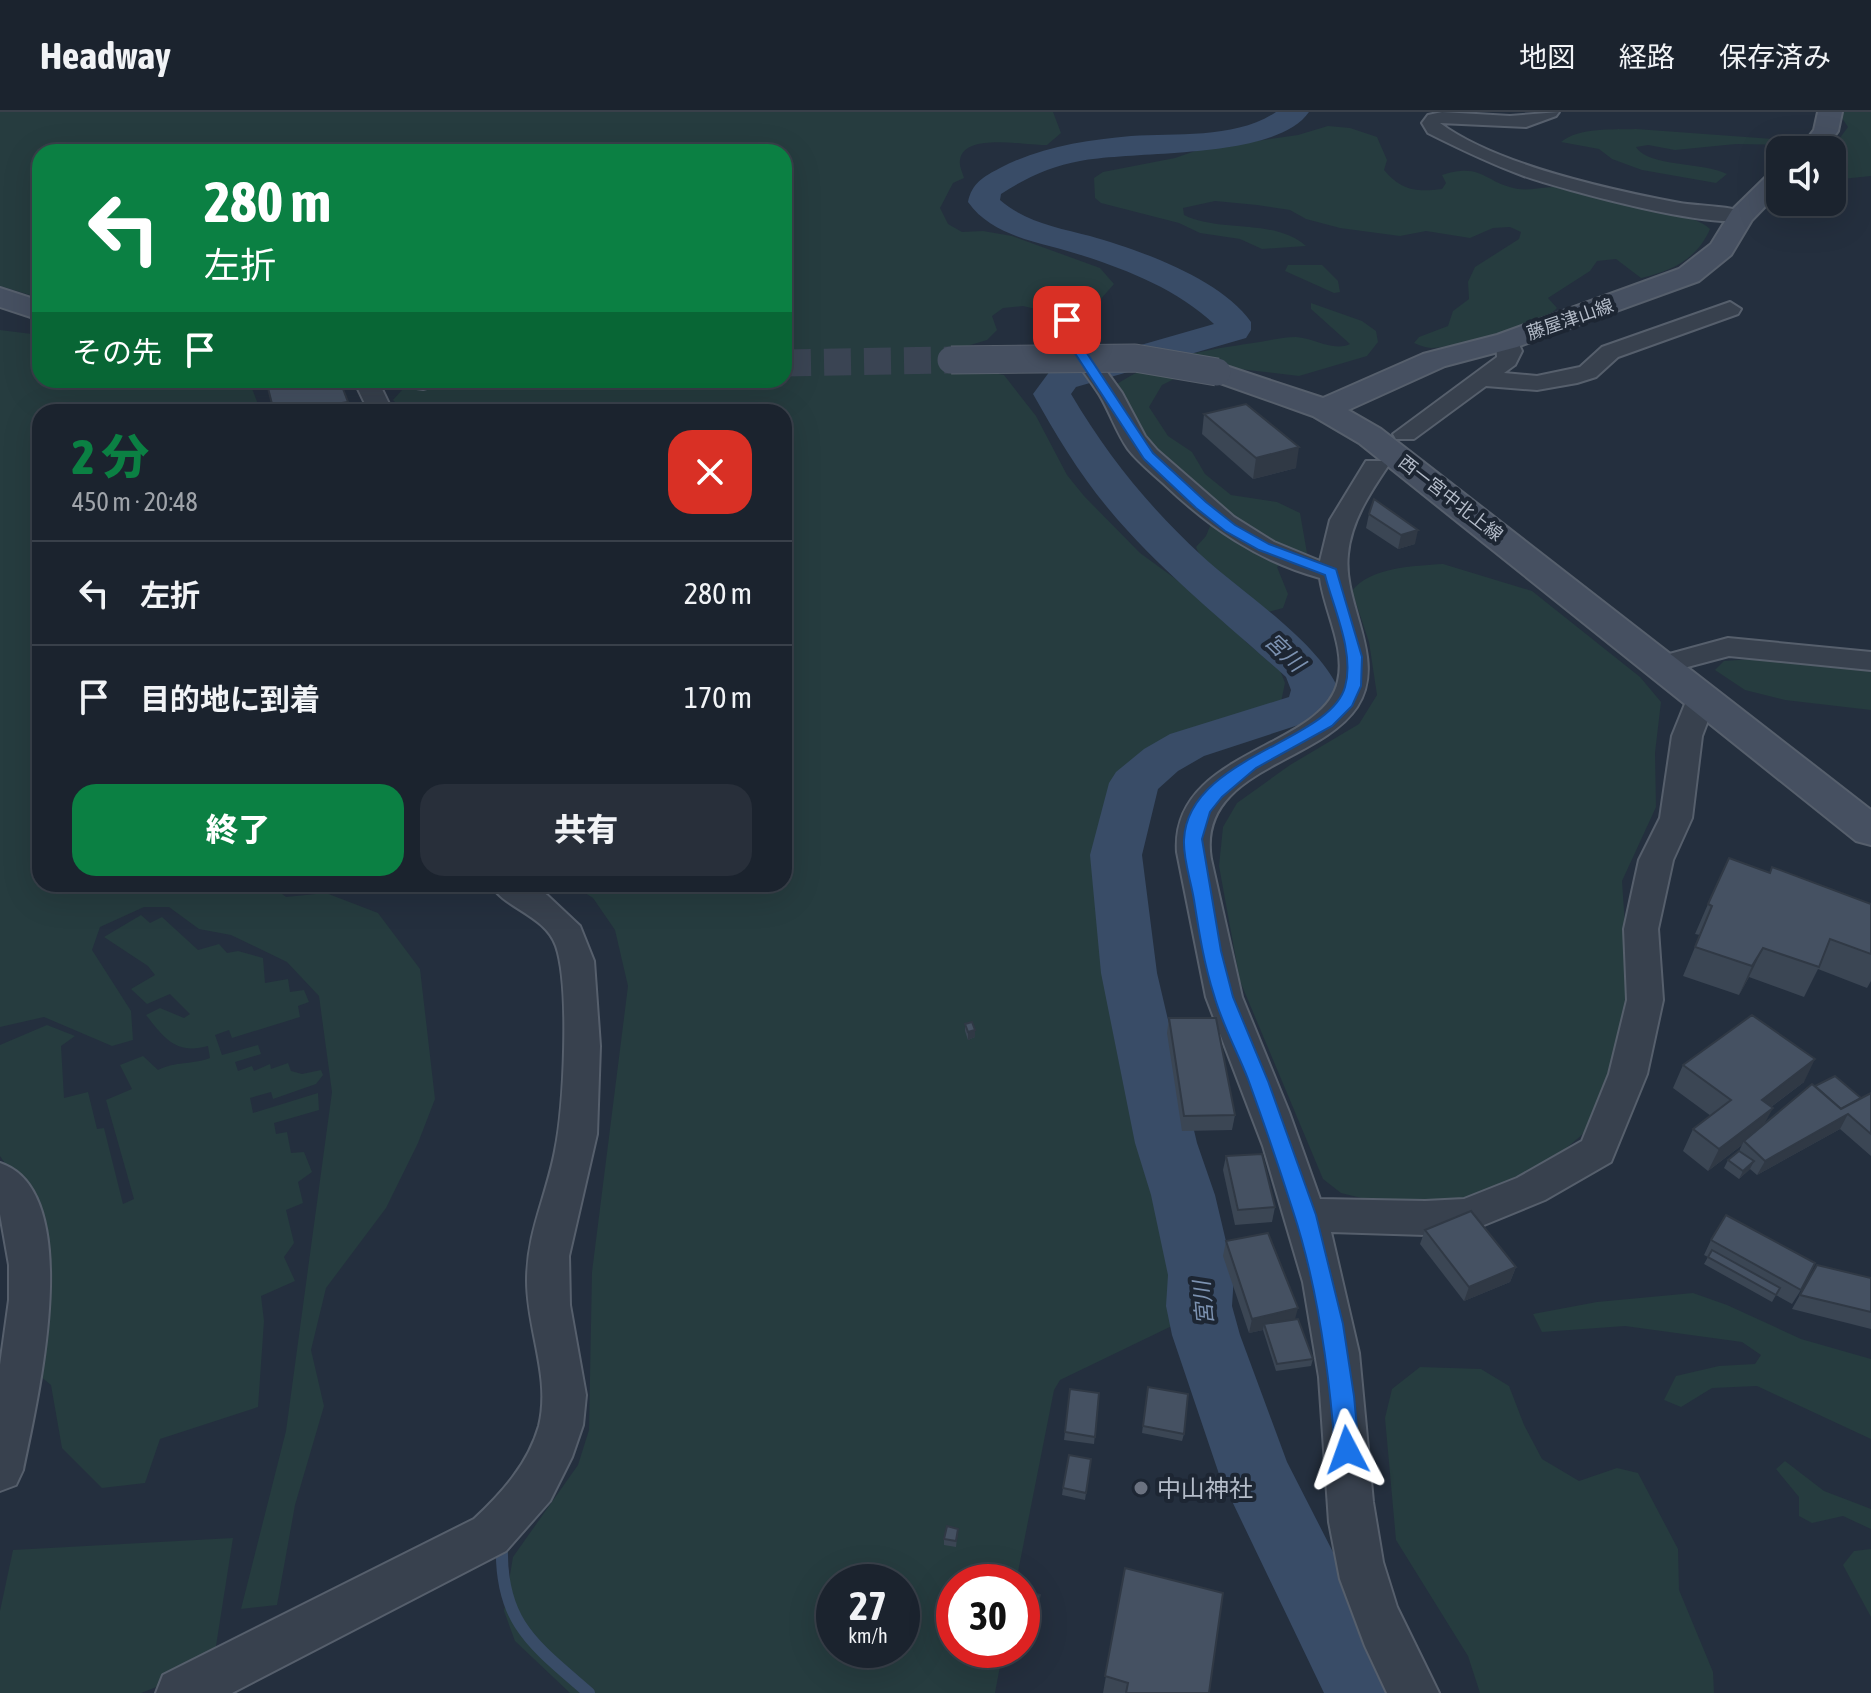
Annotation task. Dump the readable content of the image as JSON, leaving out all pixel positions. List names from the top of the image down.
{
  "streets": {
    "main road": ["藤屋津山線", "西一宮中北上線"]
  },
  "crossings": [
    ["藤屋津山線", "西一宮中北上線"]
  ],
  "water": ["宮川"],
  "places": ["中山神社"],
  "page": {
    "header": "Headway",
    "nav": ["地図", "経路", "保存済み"],
    "turn": ["280 m", "左折"],
    "then": "その先",
    "heading": ["2 分", "450 m · 20:48"],
    "list": [
      {
        "name": "左折",
        "value": "280 m"
      },
      {
        "name": "目的地に到着",
        "value": "170 m"
      }
    ],
    "buttons": ["終了", "共有"],
    "speed": "27 km/h",
    "limit": "30"
  }
}
